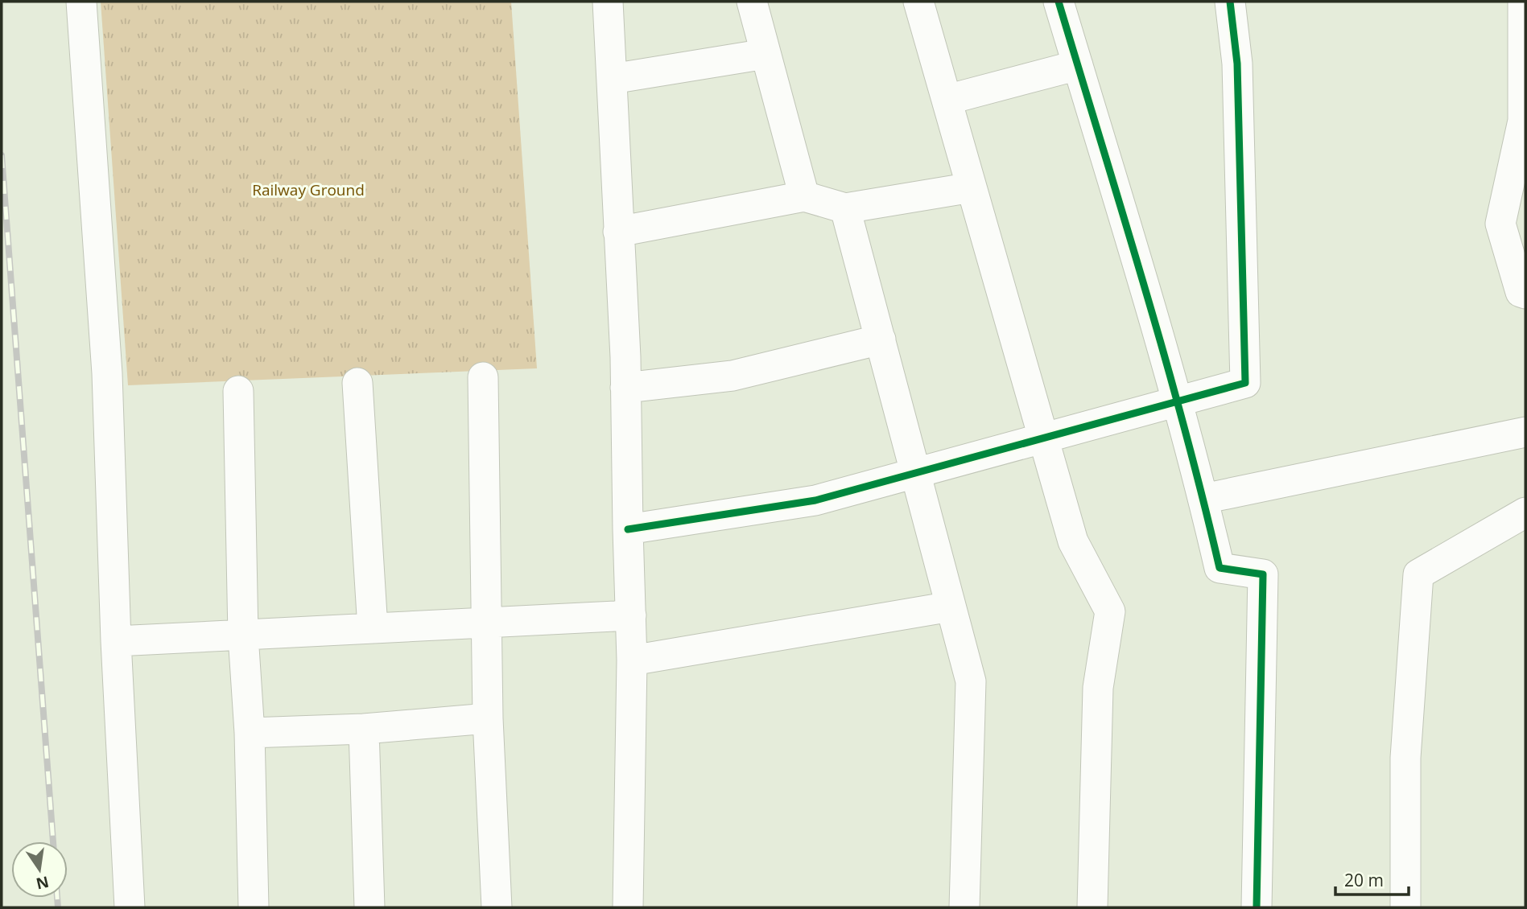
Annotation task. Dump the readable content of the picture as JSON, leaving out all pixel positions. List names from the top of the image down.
{
  "parks": ["Railway Ground"],
  "scale_bar": "20 m",
  "north": "bottom"
}
